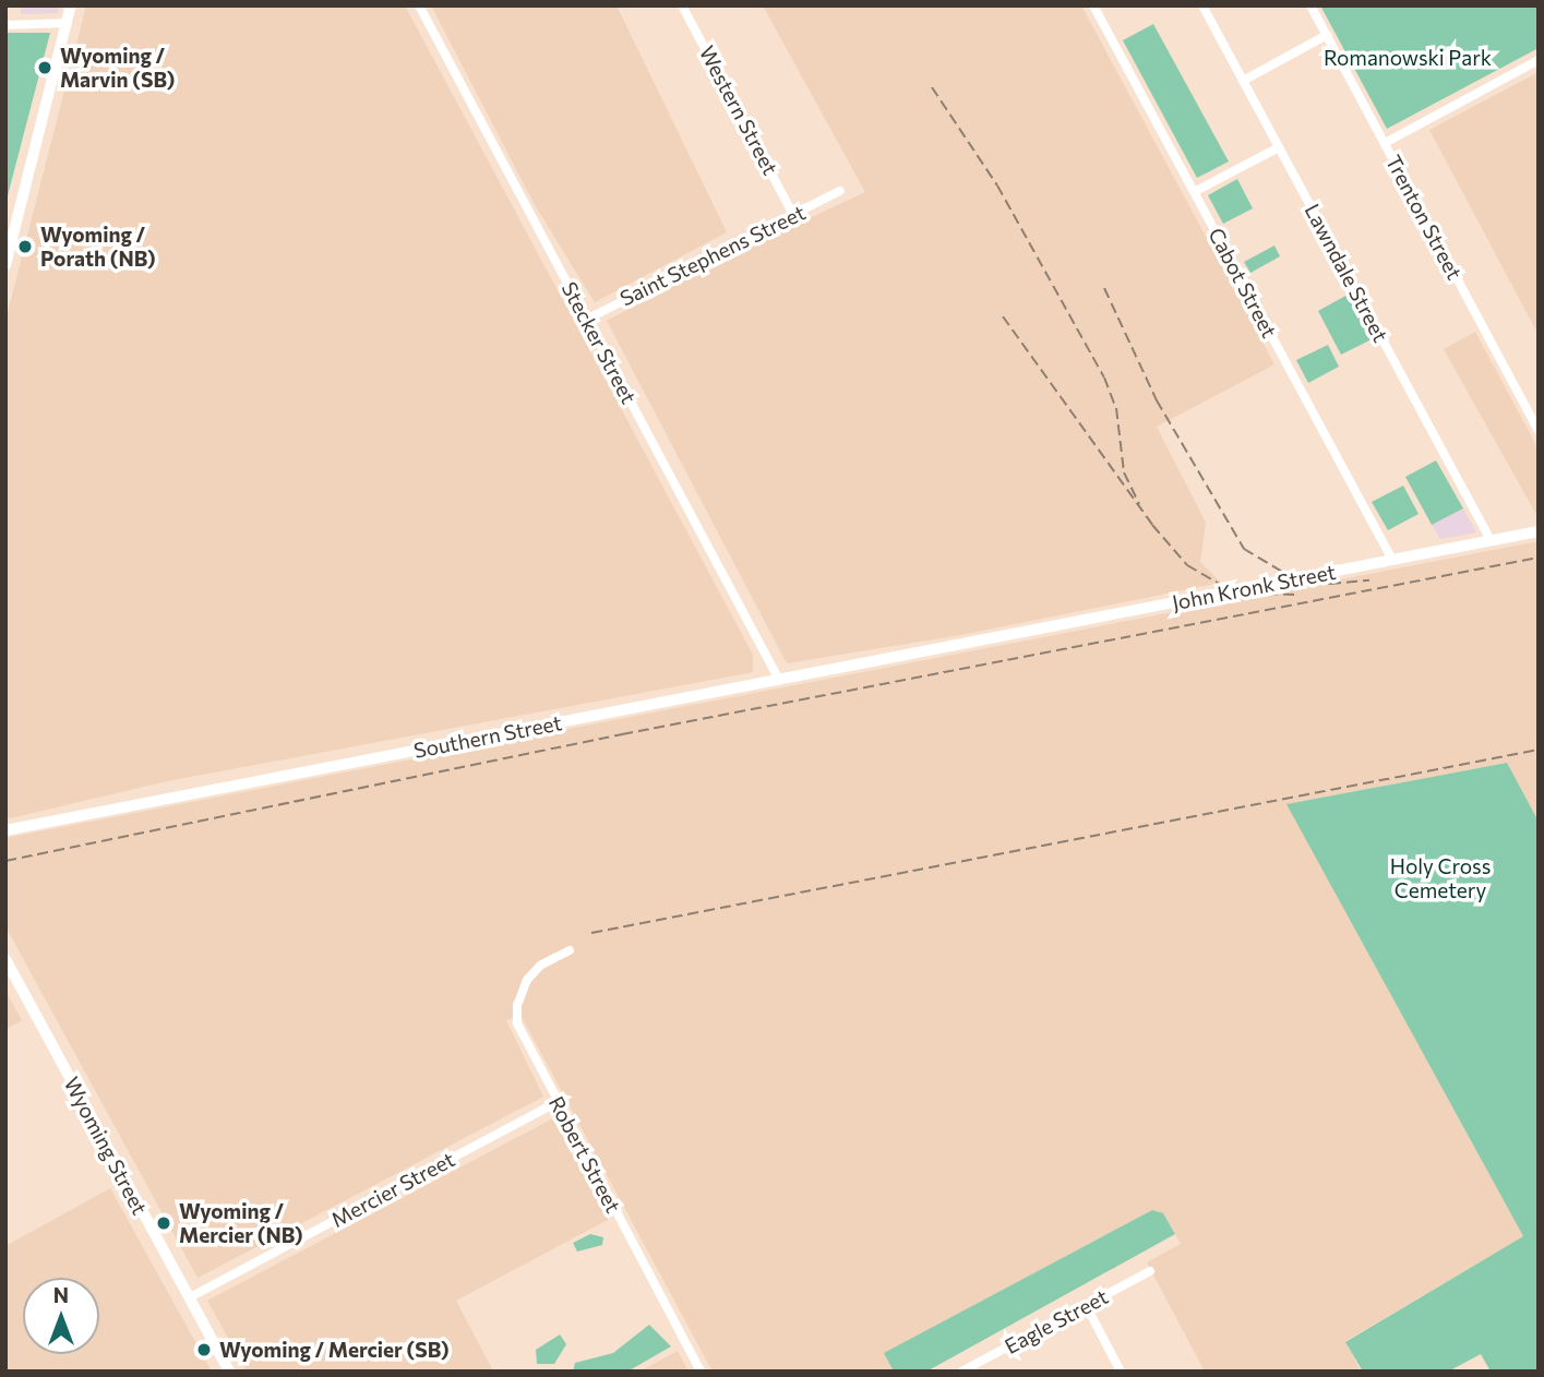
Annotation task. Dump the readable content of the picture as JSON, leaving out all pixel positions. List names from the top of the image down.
{
  "streets": {
    "main road": ["Wyoming Street"],
    "street": [
      "Western Street",
      "Trenton Street",
      "Saint Stephens Street",
      "Lawndale Street",
      "Cabot Street",
      "Stecker Street",
      "John Kronk Street",
      "Southern Street",
      "Robert Street",
      "Mercier Street",
      "Eagle Street"
    ]
  },
  "crossings": [
    ["Western Street", "Saint Stephens Street"],
    ["Saint Stephens Street", "Stecker Street"],
    ["Lawndale Street", "John Kronk Street"],
    ["Cabot Street", "John Kronk Street"],
    ["Stecker Street", "Southern Street"],
    ["John Kronk Street", "Southern Street"],
    ["Wyoming Street", "Mercier Street"],
    ["Robert Street", "Mercier Street"]
  ],
  "parks": ["Romanowski Park", "Holy Cross Cemetery"],
  "places": [
    "Wyoming / Marvin (SB)",
    "Wyoming / Porath (NB)",
    "Wyoming / Mercier (NB)",
    "Wyoming / Mercier (SB)"
  ],
  "north": "top"
}
